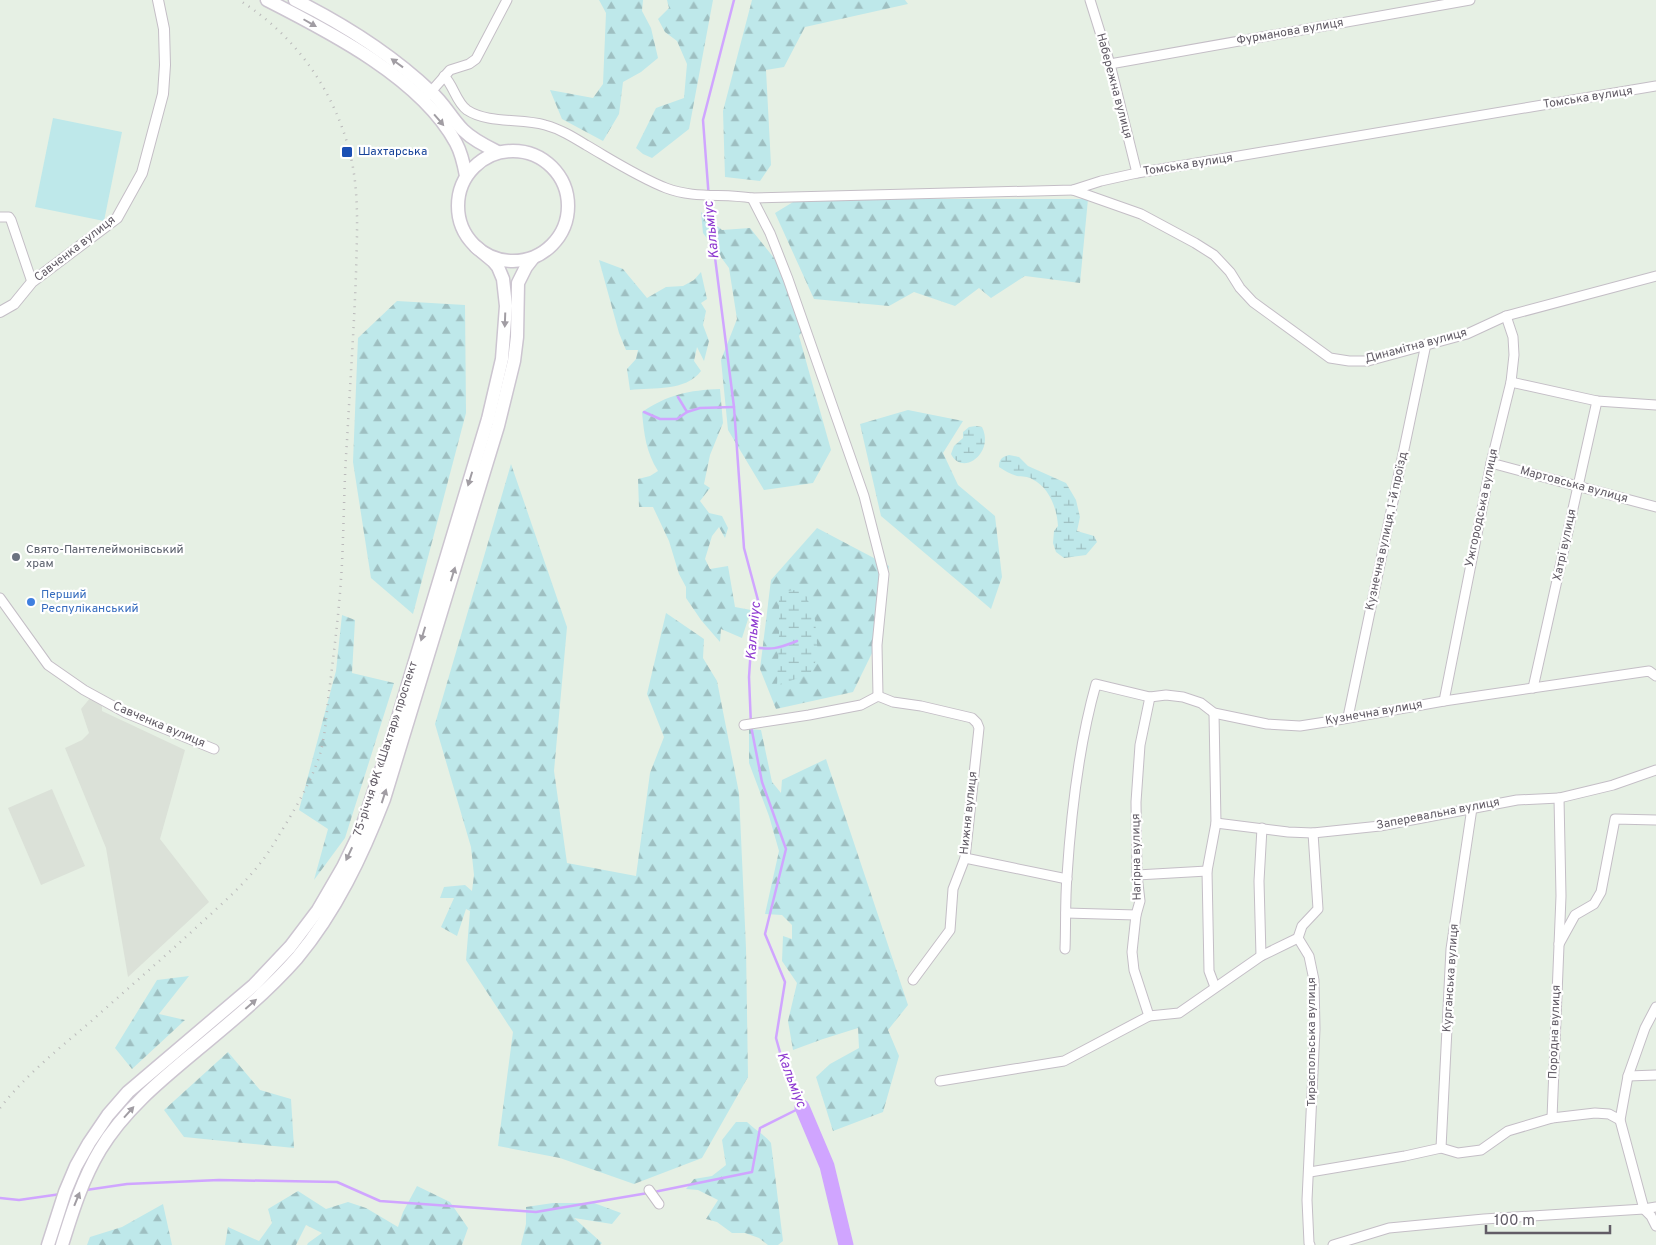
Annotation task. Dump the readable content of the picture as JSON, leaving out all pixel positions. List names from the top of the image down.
{
  "streets": {
    "main road": ["75-річчя ФК «Шахтар» проспект"],
    "street": [
      "Фурманова вулиця",
      "Набережна вулиця",
      "Томська вулиця",
      "Савченка вулиця",
      "Динамітна вулиця",
      "Мартовська вулиця",
      "Ужгородська вулиця",
      "Кузнечна вулиця, 1-й проїзд",
      "Хатрі вулиця",
      "Кузнечна вулиця",
      "Нижня вулиця",
      "Заперевальна вулиця",
      "Нагірна вулиця",
      "Курганська вулиця",
      "Породна вулиця",
      "Тираспольська вулиця"
    ]
  },
  "crossings": [
    ["Фурманова вулиця", "Набережна вулиця"],
    ["Набережна вулиця", "Томська вулиця"],
    ["Томська вулиця", "Динамітна вулиця"],
    ["Динамітна вулиця", "Ужгородська вулиця"],
    ["Динамітна вулиця", "Кузнечна вулиця, 1-й проїзд"],
    ["Мартовська вулиця", "Ужгородська вулиця"],
    ["Мартовська вулиця", "Хатрі вулиця"],
    ["Ужгородська вулиця", "Кузнечна вулиця"],
    ["Кузнечна вулиця, 1-й проїзд", "Кузнечна вулиця"],
    ["Хатрі вулиця", "Кузнечна вулиця"],
    ["Кузнечна вулиця", "Нагірна вулиця"],
    ["Заперевальна вулиця", "Курганська вулиця"],
    ["Заперевальна вулиця", "Породна вулиця"]
  ],
  "water": ["Кальміус"],
  "places": {
    "transit": ["Шахтарська"],
    "other": ["Свято-Пантелеймонівський храм", "Перший Респуліканський"]
  },
  "scale_bar": "100 m"
}
